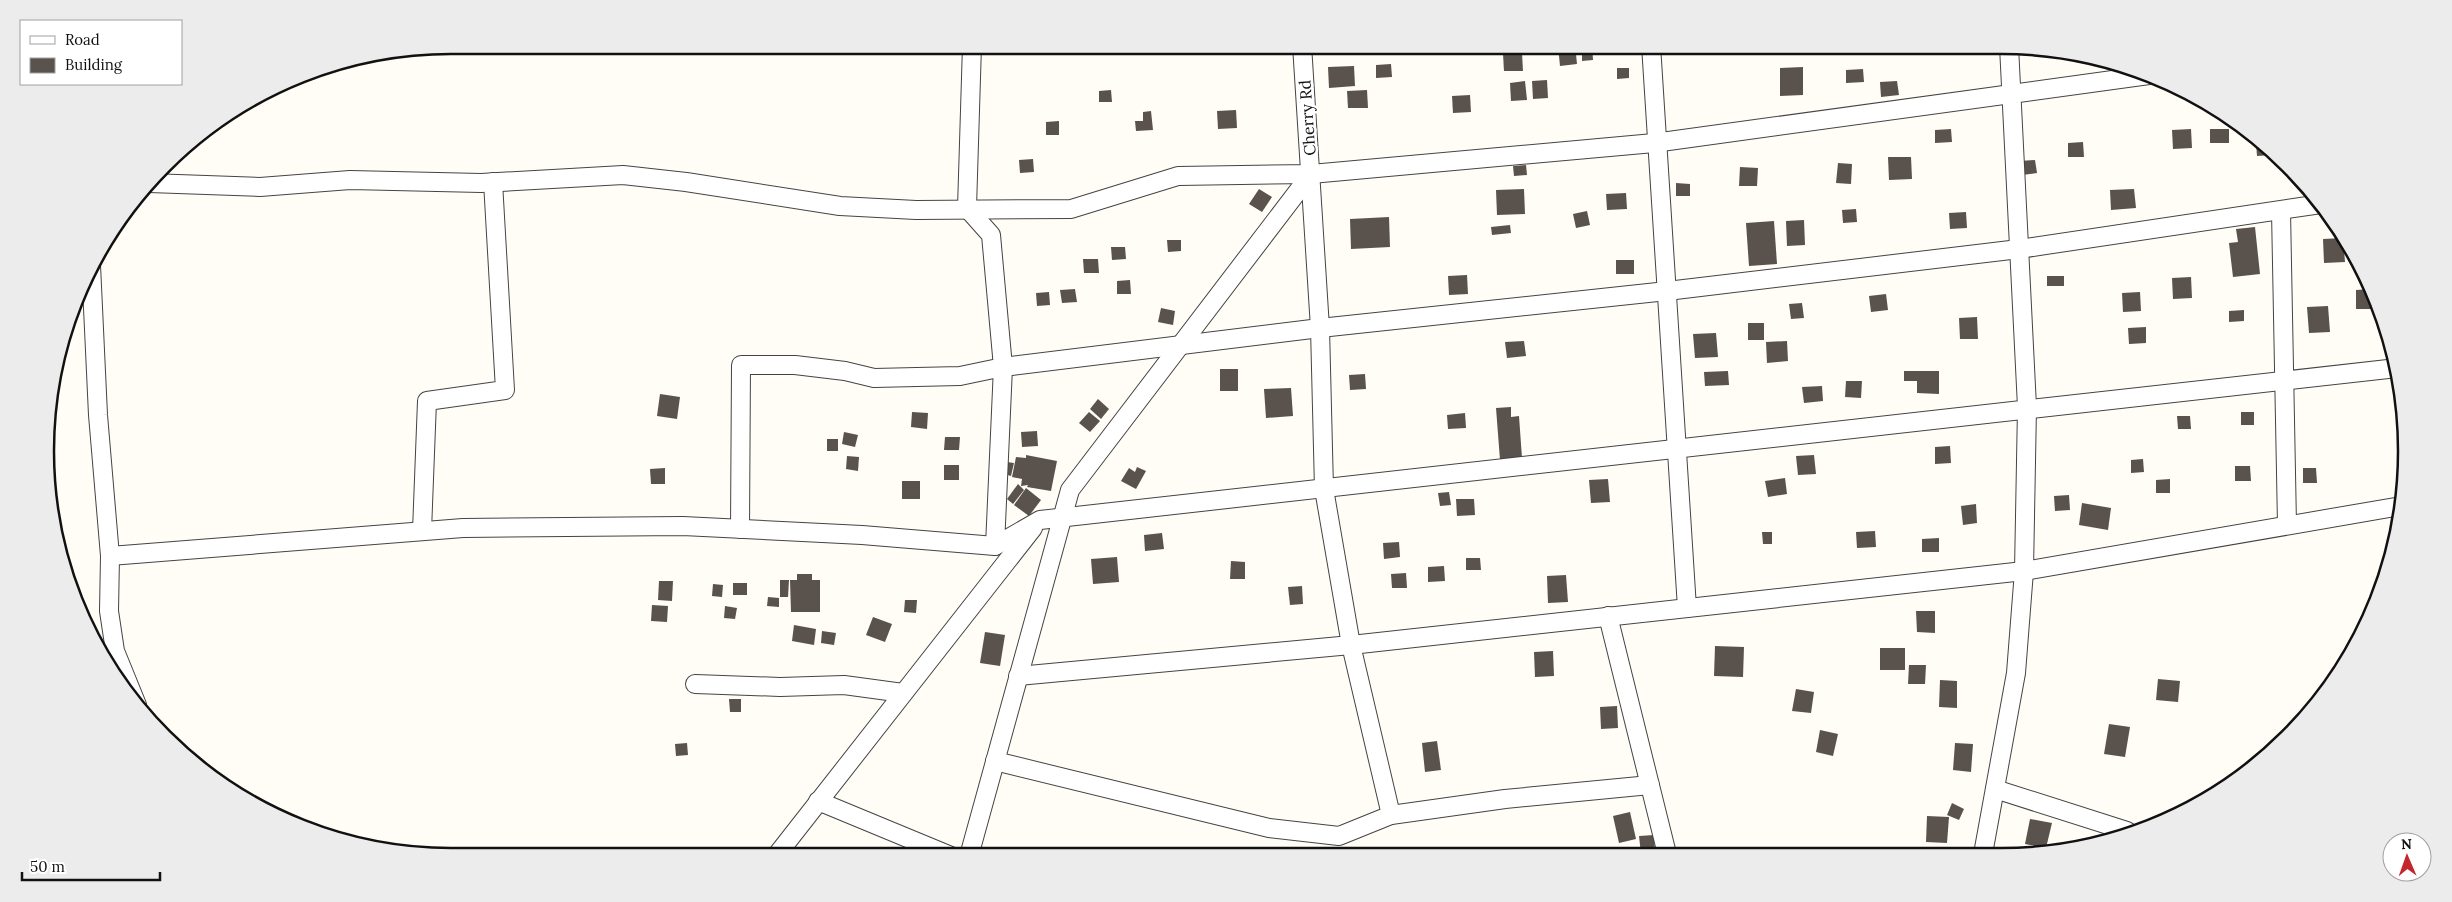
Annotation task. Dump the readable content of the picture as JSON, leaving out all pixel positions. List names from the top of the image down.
{
  "streets": {
    "street": ["Cherry Rd"]
  },
  "legend": ["Road", "Building"],
  "scale_bar": "50 m",
  "north": "top"
}
